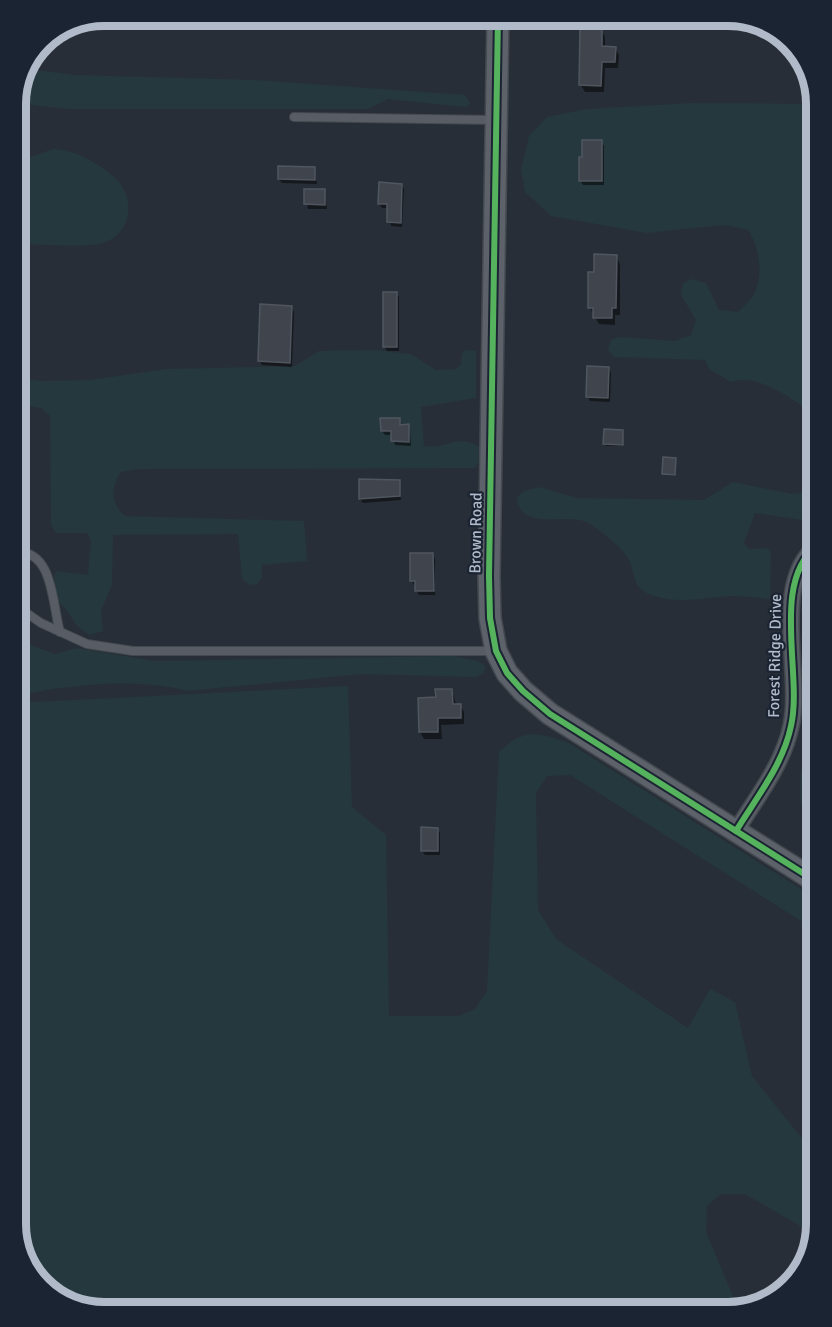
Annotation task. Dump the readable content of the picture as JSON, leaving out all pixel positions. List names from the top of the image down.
{
  "streets": {
    "street": ["Brown Road", "Forest Ridge Drive"]
  },
  "crossings": [
    ["Brown Road", "Forest Ridge Drive"]
  ]
}
